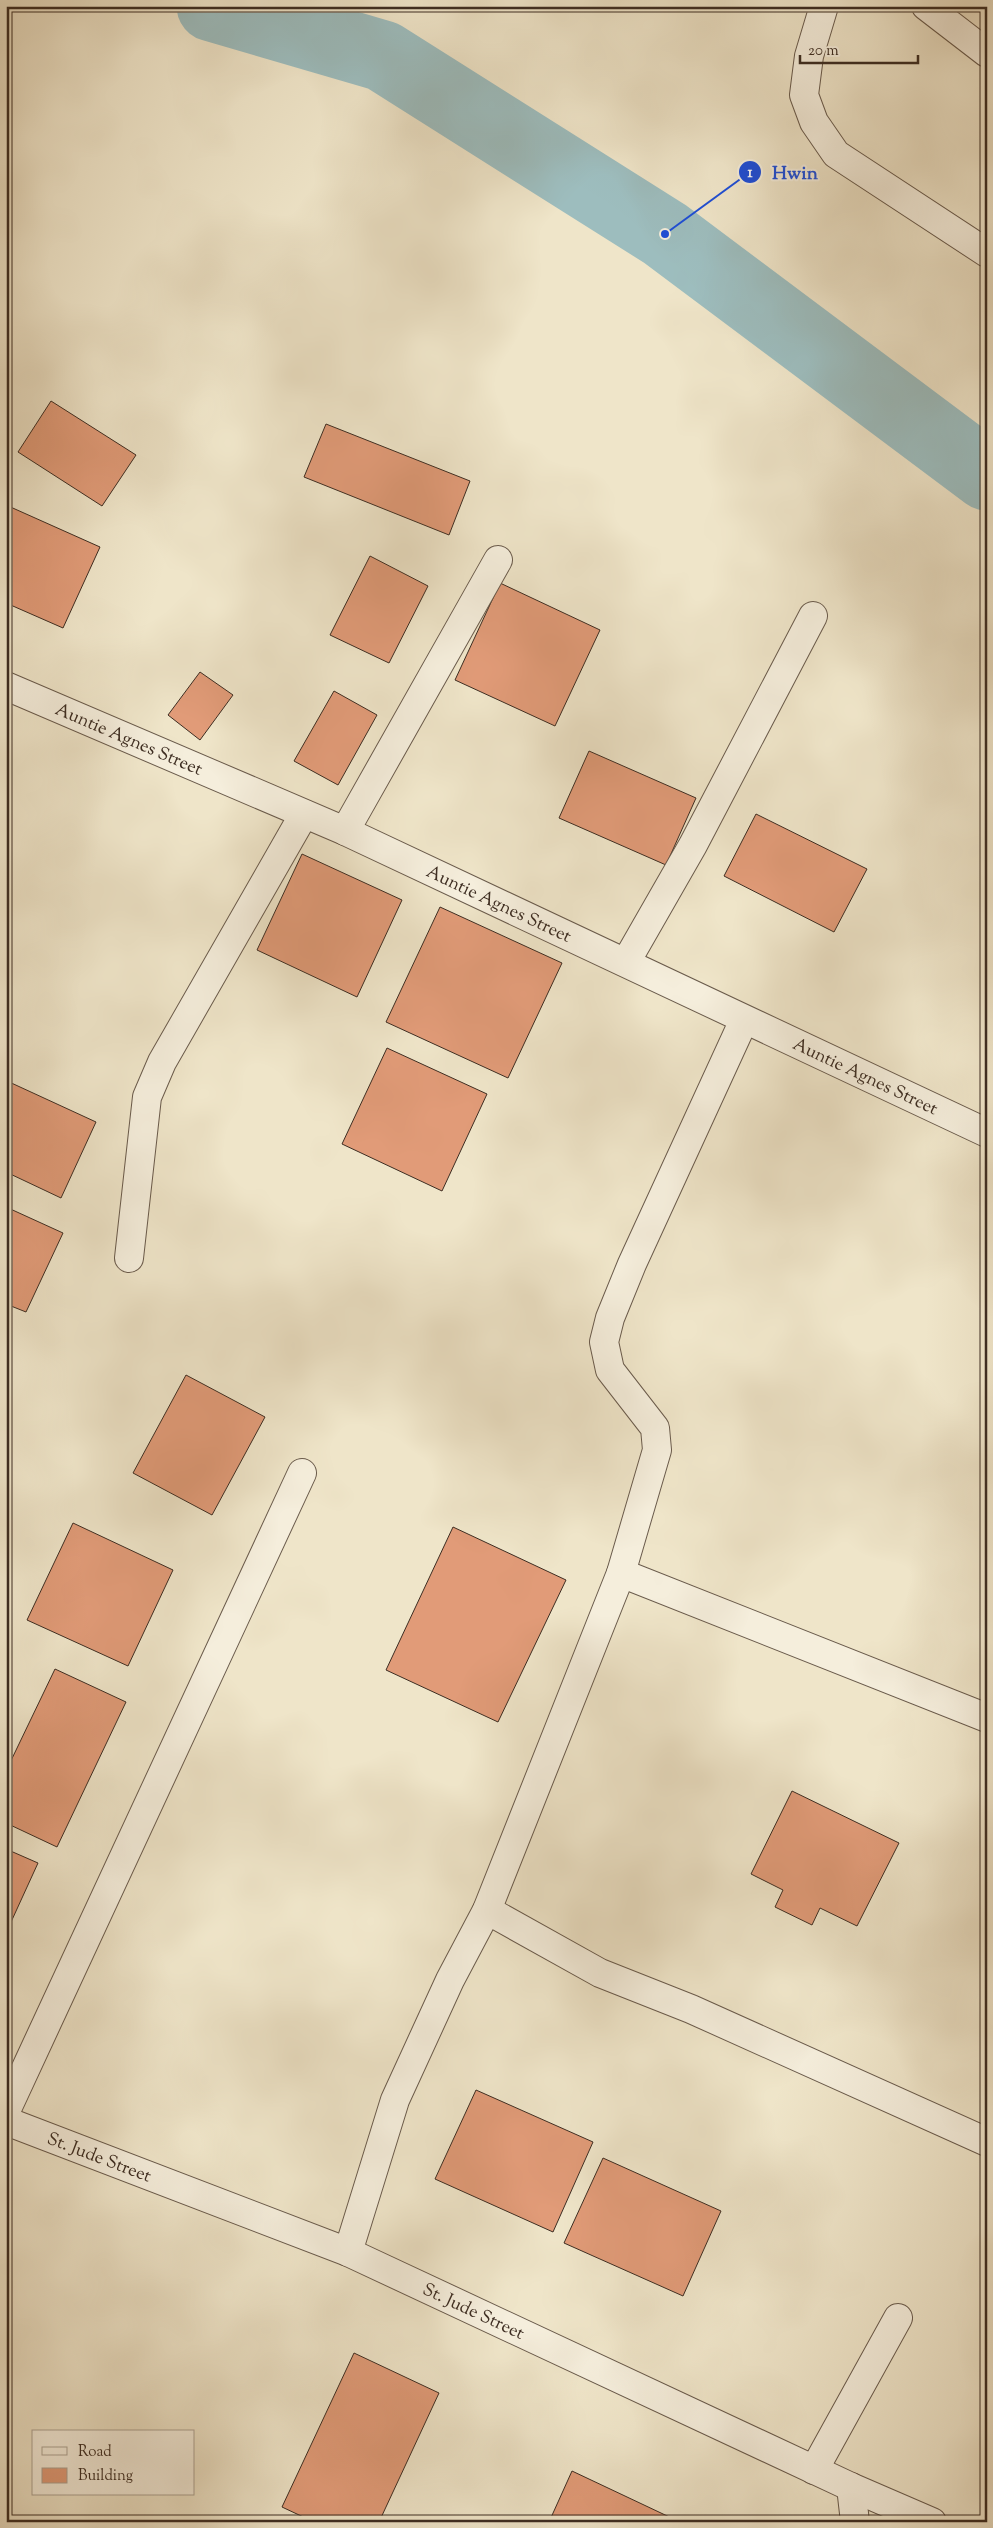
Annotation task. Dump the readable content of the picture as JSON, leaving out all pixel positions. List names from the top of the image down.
{
  "streets": {
    "street": ["Auntie Agnes Street", "St. Jude Street"]
  },
  "places": ["Hwin"],
  "legend": ["Road", "Building"],
  "scale_bar": "20 m"
}
